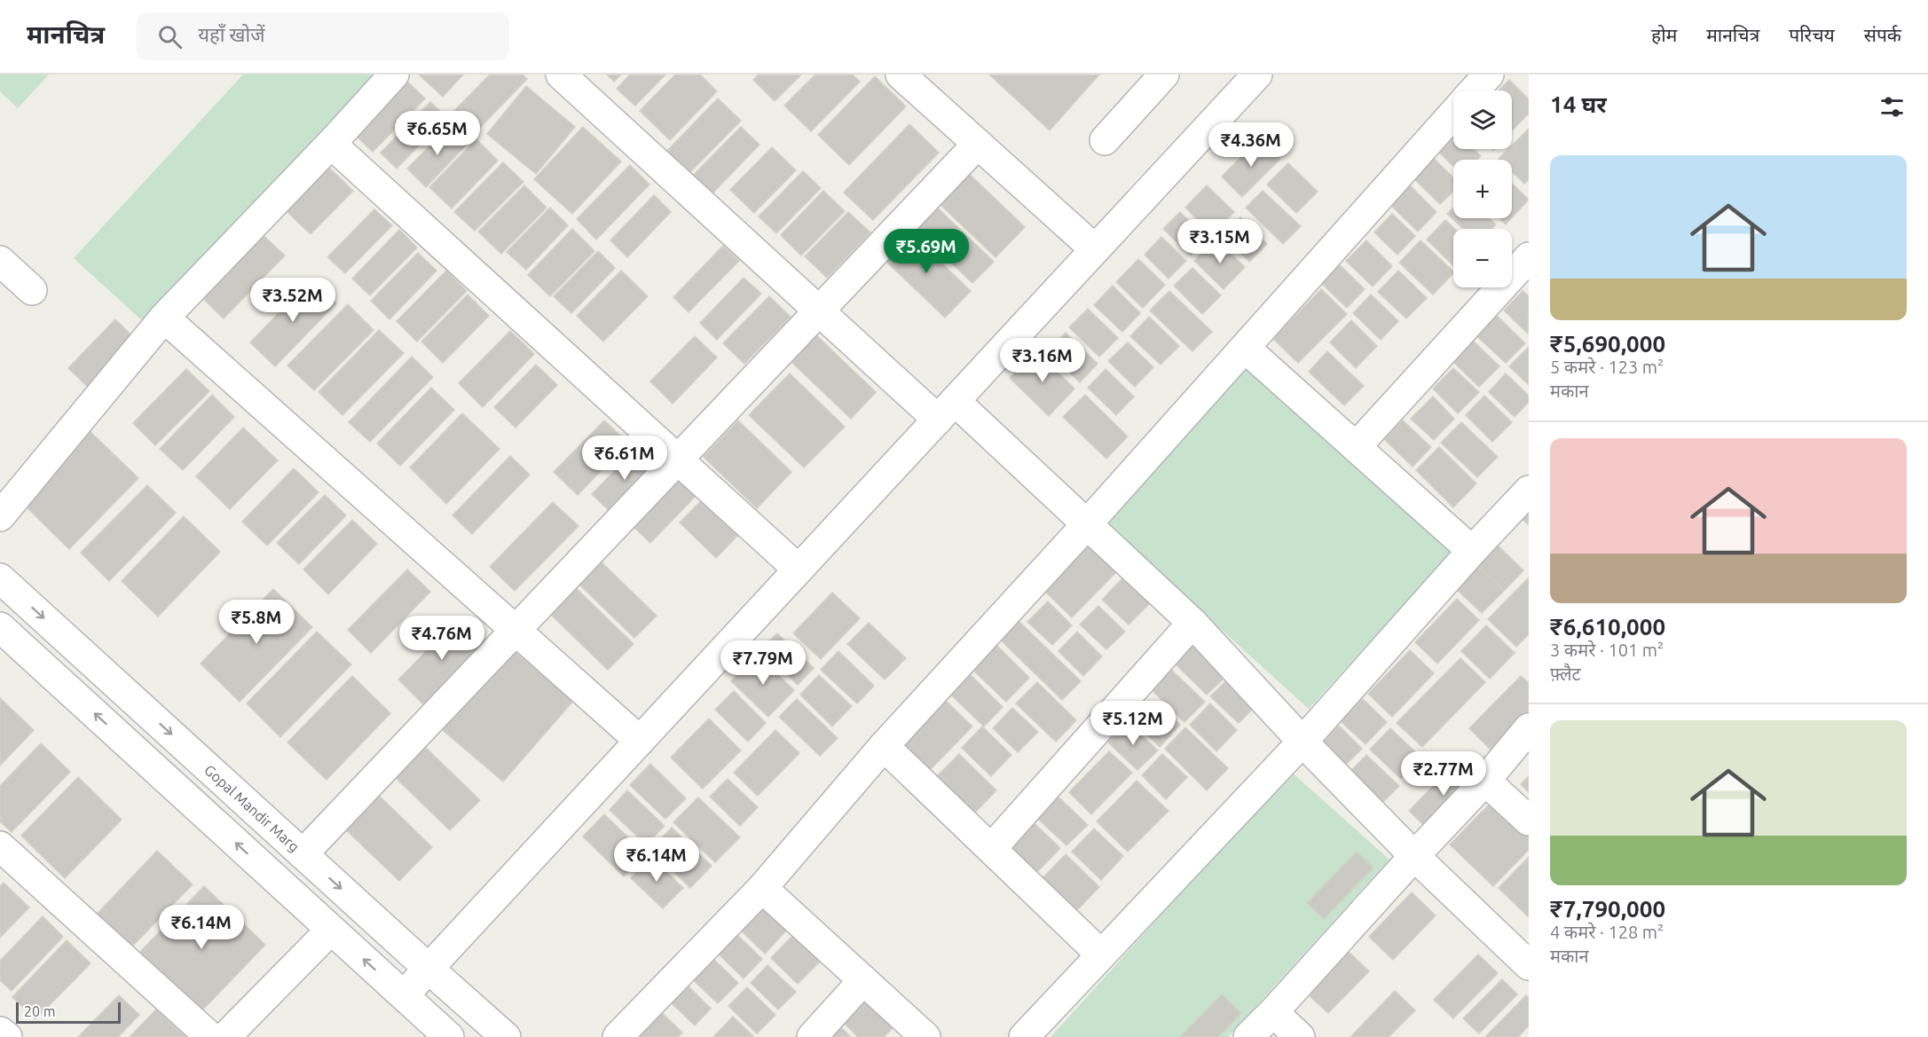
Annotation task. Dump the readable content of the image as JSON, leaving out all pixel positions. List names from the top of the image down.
{
  "streets": {
    "street": ["Gopal Mandir Marg"]
  },
  "scale_bar": "20 m",
  "page": {
    "header": "मानचित्र",
    "search": "यहाँ खोजें",
    "nav": [
      "होम",
      "मानचित्र",
      "परिचय",
      "संपर्क"
    ],
    "heading": "14 घर",
    "map_buttons": ["+", "−"],
    "price": [
      "₹6.65M",
      "₹4.36M",
      "₹3.15M",
      "₹5.69M",
      "₹3.52M",
      "₹3.16M",
      "₹6.61M",
      "₹5.8M",
      "₹4.76M",
      "₹7.79M",
      "₹5.12M",
      "₹2.77M",
      "₹6.14M",
      "₹6.14M"
    ],
    "list": [
      {
        "name": "₹5,690,000",
        "note": "5 कमरे · 123 m² · मकान"
      },
      {
        "name": "₹6,610,000",
        "note": "3 कमरे · 101 m² · फ़्लैट"
      },
      {
        "name": "₹7,790,000",
        "note": "4 कमरे · 128 m² · मकान"
      }
    ],
    "scale": "20 m"
  }
}
